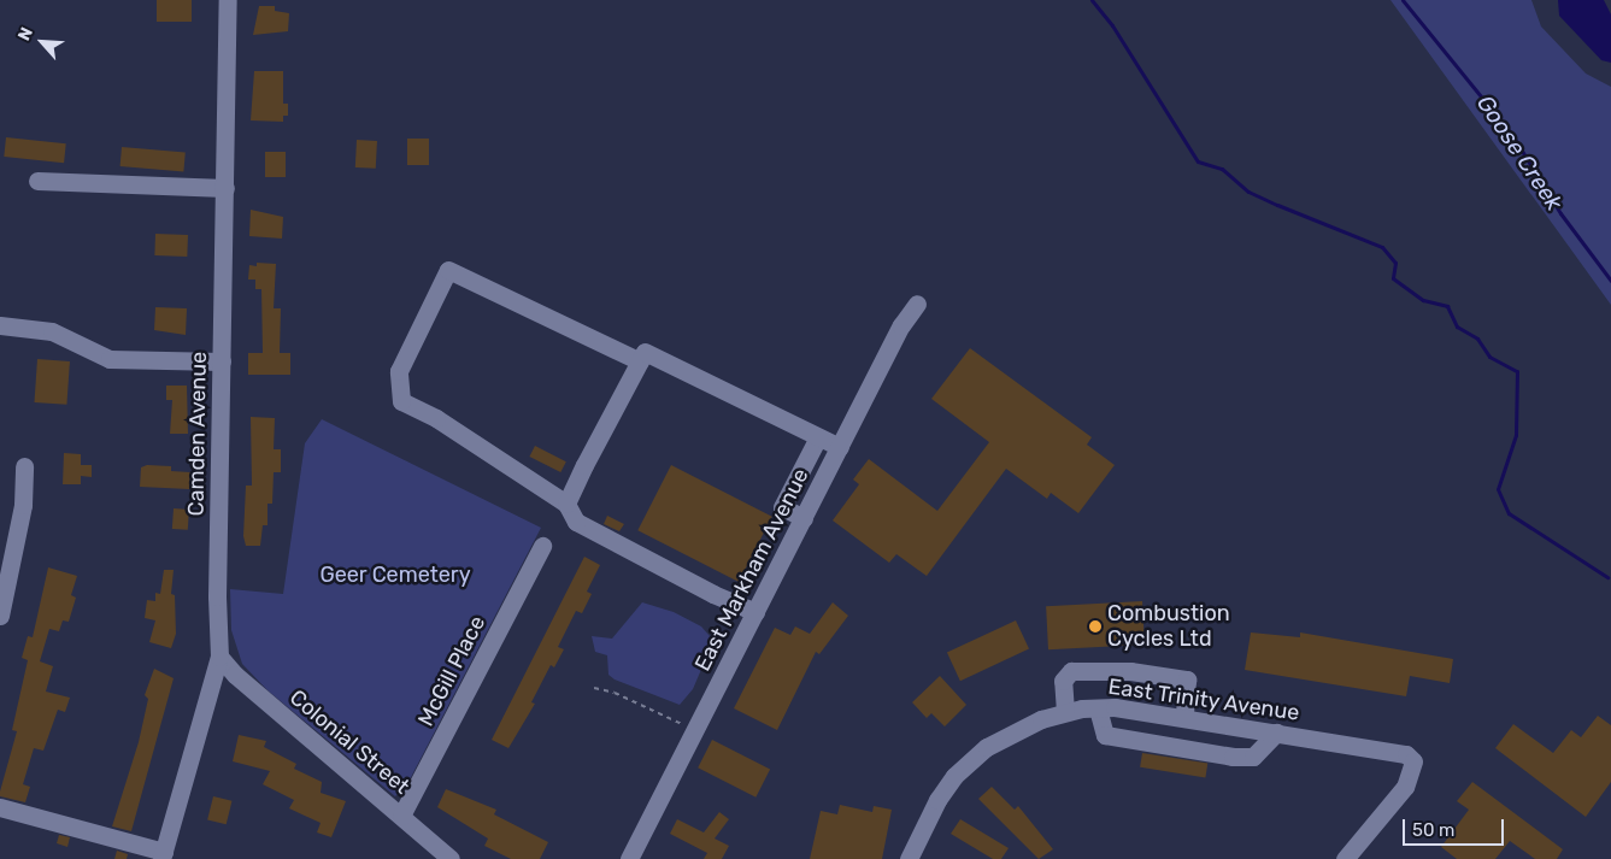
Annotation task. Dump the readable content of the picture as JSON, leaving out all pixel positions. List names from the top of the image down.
{
  "streets": {
    "street": [
      "Camden Avenue",
      "East Markham Avenue",
      "McGill Place",
      "East Trinity Avenue",
      "Colonial Street"
    ]
  },
  "crossings": [
    ["Camden Avenue", "Colonial Street"],
    ["McGill Place", "Colonial Street"]
  ],
  "water": ["Goose Creek"],
  "parks": ["Geer Cemetery"],
  "places": ["Combustion Cycles Ltd"],
  "scale_bar": "50 m",
  "north": "top left"
}
